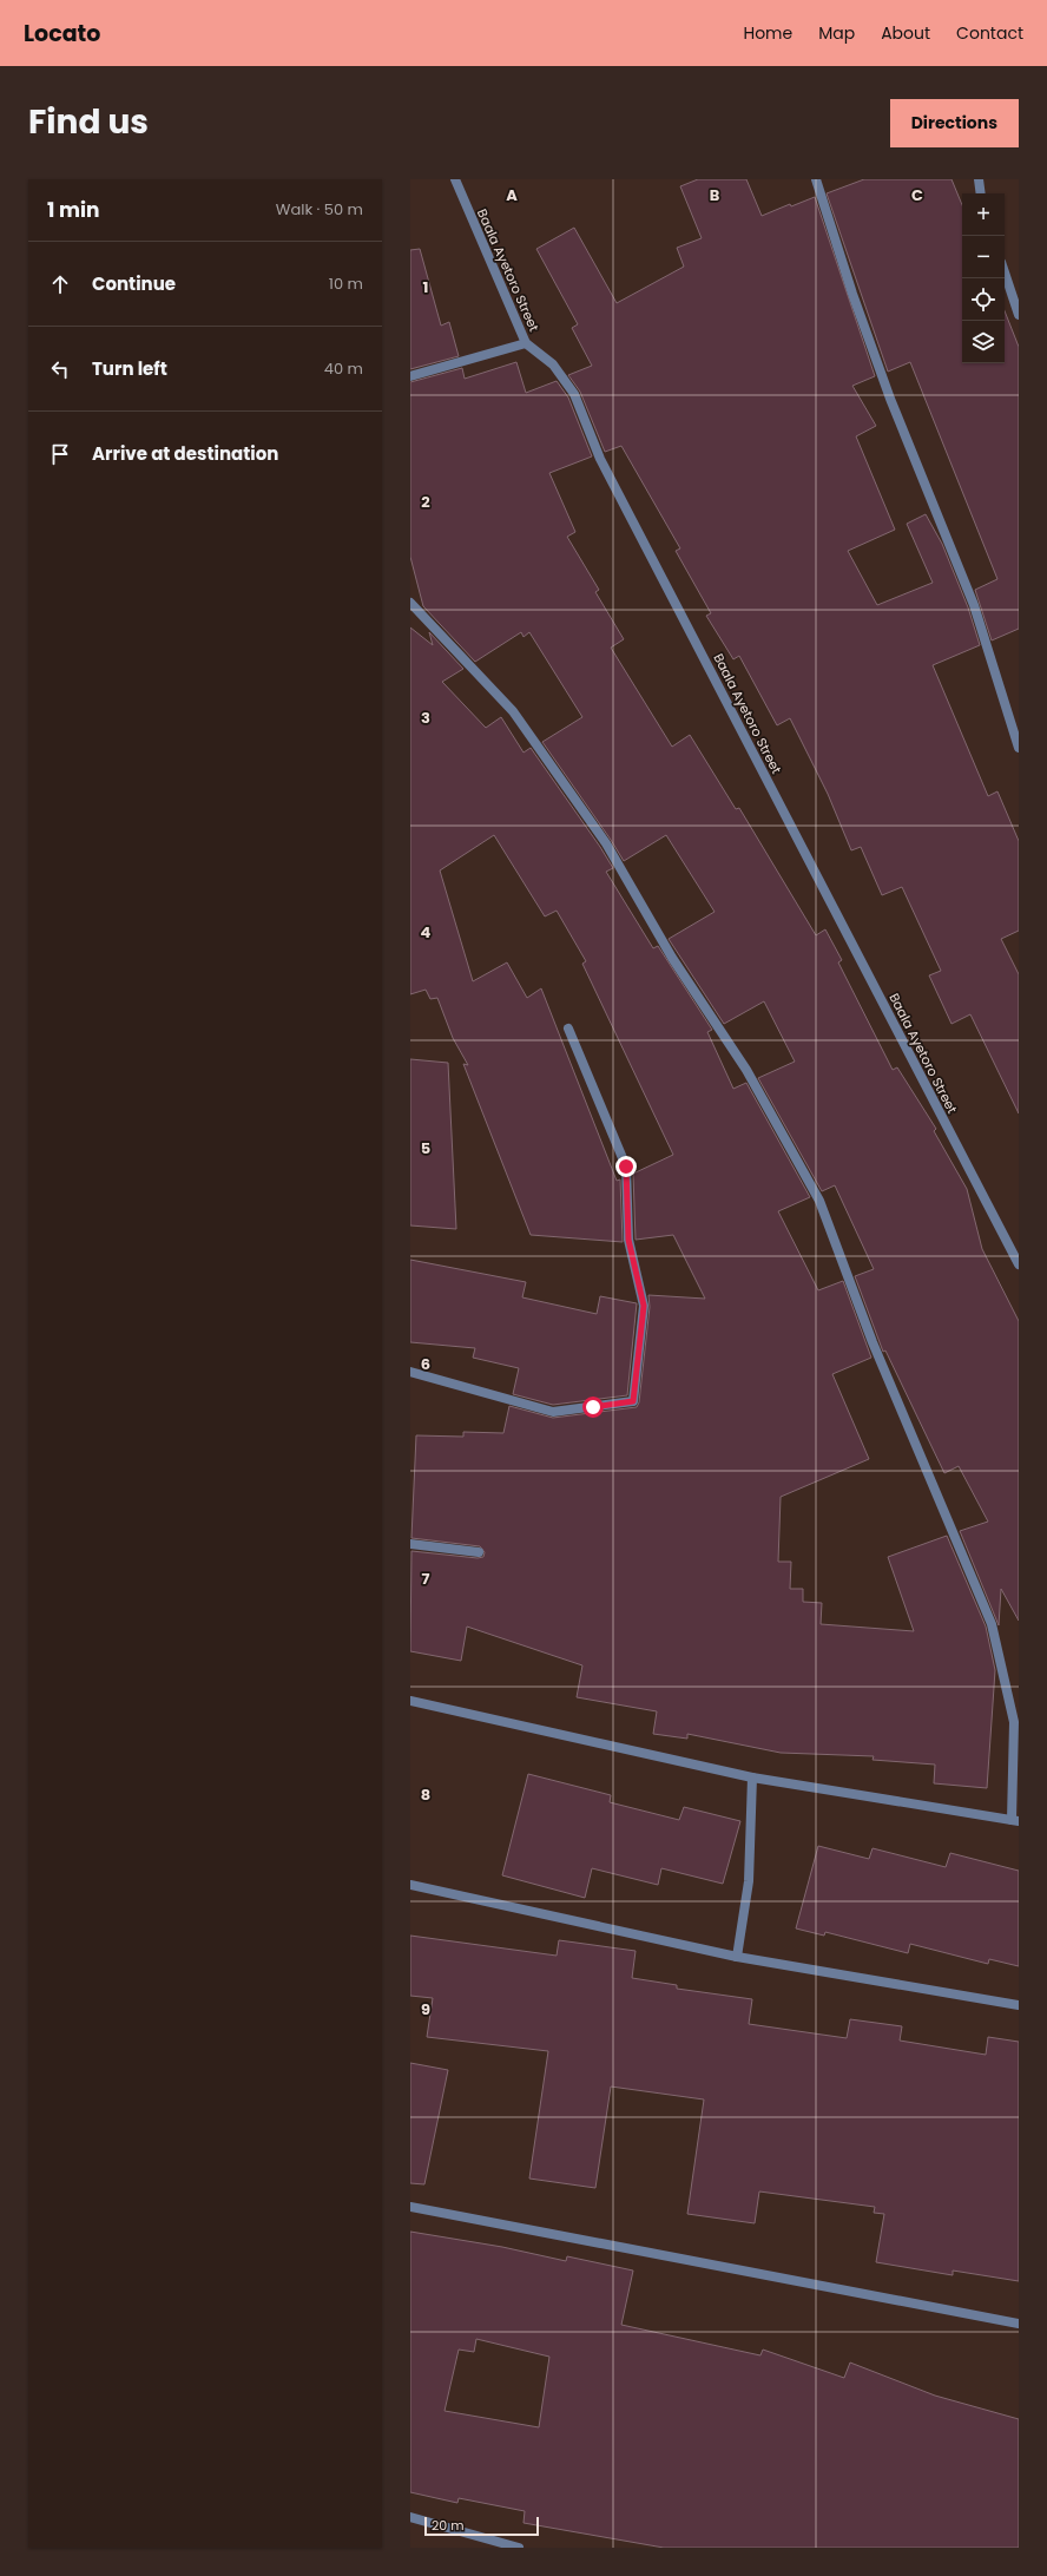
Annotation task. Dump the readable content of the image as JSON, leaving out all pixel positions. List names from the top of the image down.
{
  "streets": {
    "street": ["Baala Ayetoro Street"]
  },
  "scale_bar": "20 m",
  "page": {
    "header": "Locato",
    "nav": [
      "Home",
      "Map",
      "About",
      "Contact"
    ],
    "title": "Find us",
    "buttons": "Directions",
    "heading": ["1 min", "Walk · 50 m"],
    "map_buttons": ["+", "−"],
    "list": [
      ["Continue", "10 m"],
      ["Turn left", "40 m"],
      "Arrive at destination"
    ],
    "scale": "20 m"
  },
  "grid": {
    "columns": ["A", "B", "C"],
    "rows": [
      "1",
      "2",
      "3",
      "4",
      "5",
      "6",
      "7",
      "8",
      "9"
    ]
  }
}
